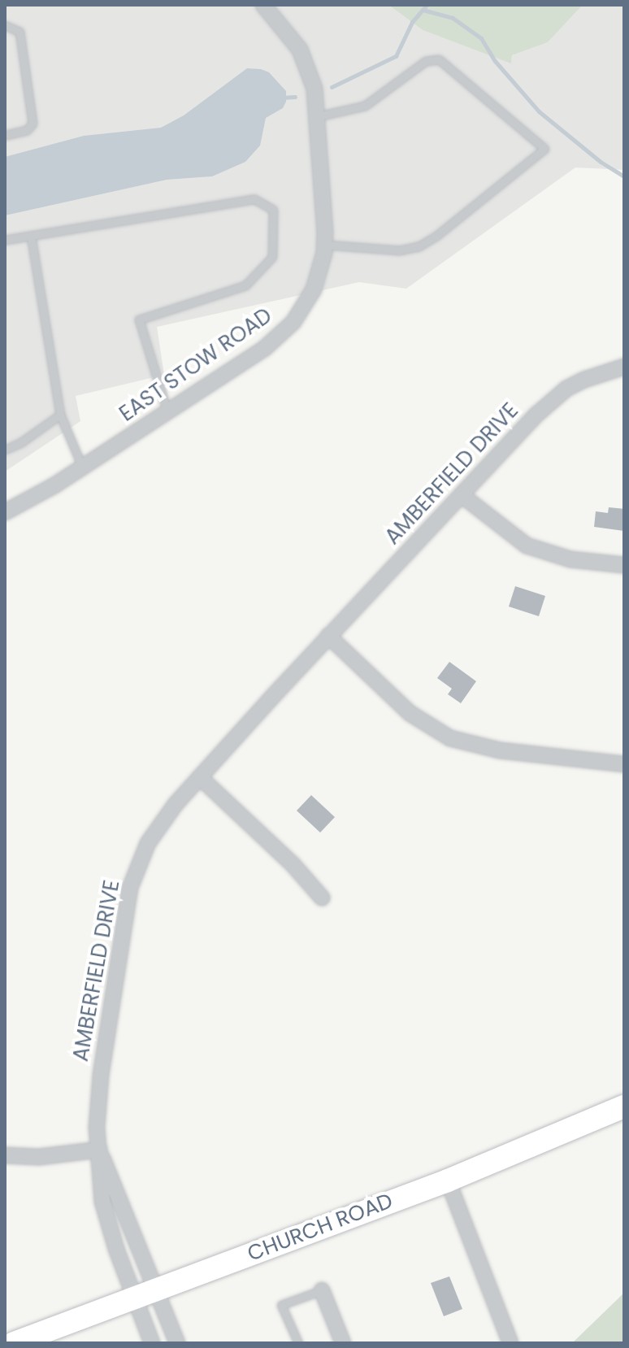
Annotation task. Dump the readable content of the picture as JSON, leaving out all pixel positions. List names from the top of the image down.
{
  "streets": {
    "main road": ["CHURCH ROAD"],
    "street": ["EAST STOW ROAD", "AMBERFIELD DRIVE"]
  },
  "crossings": [
    ["AMBERFIELD DRIVE", "CHURCH ROAD"]
  ]
}
